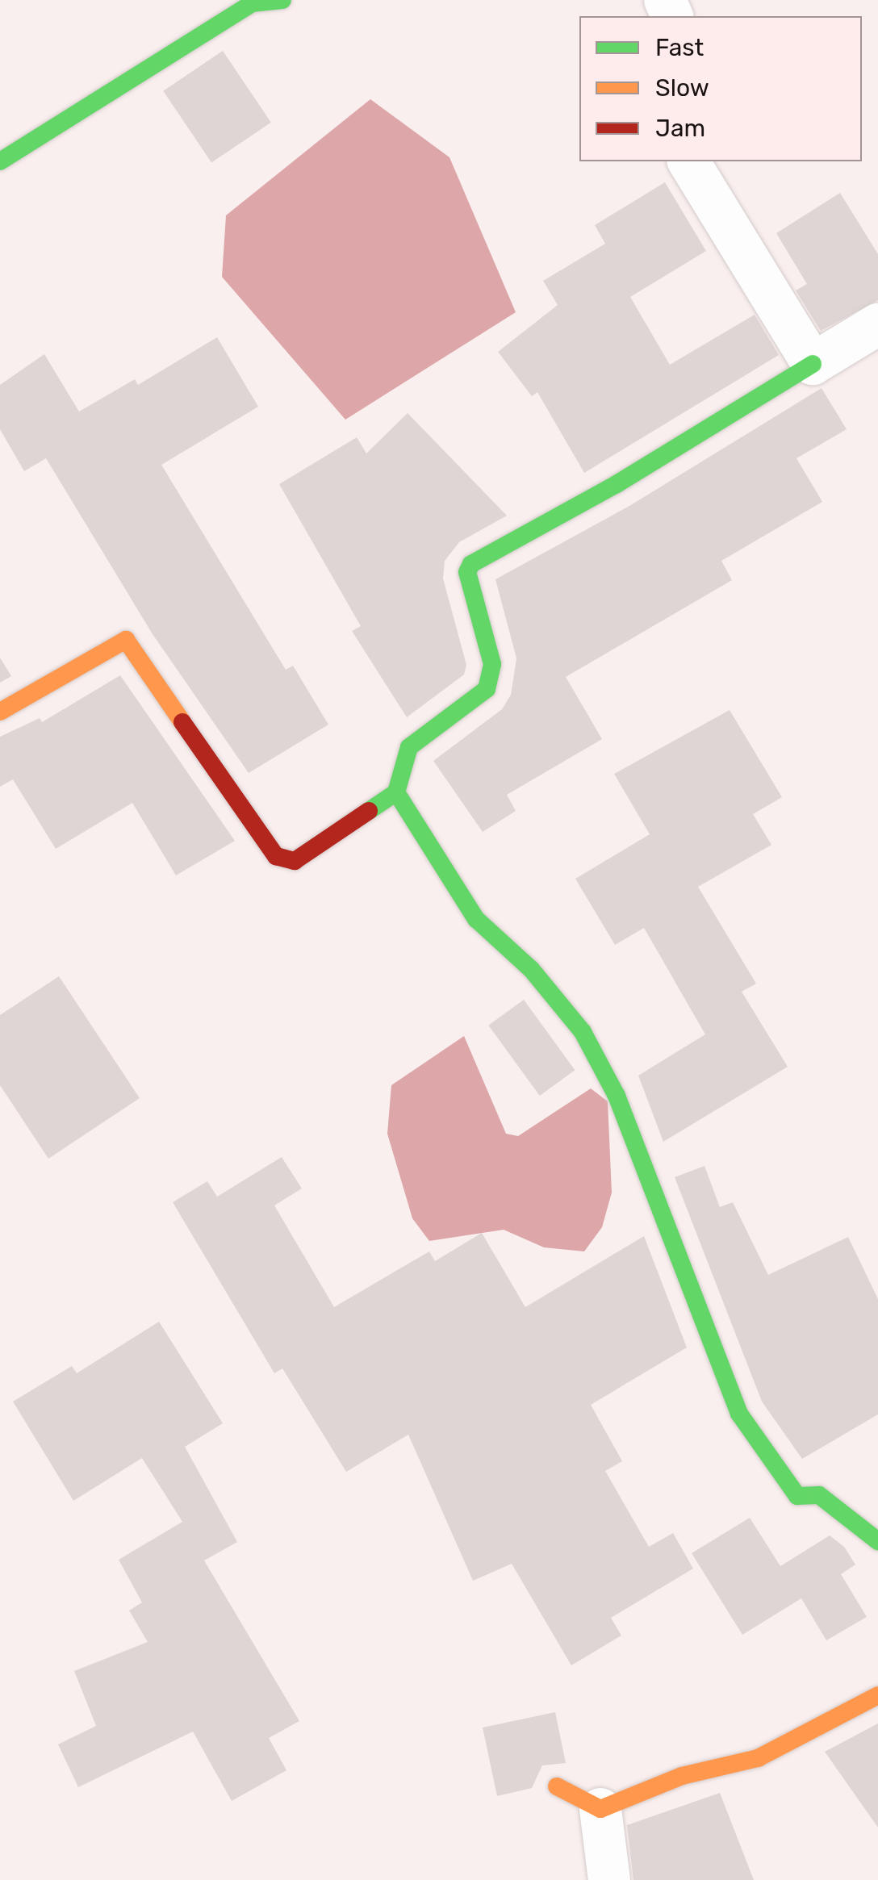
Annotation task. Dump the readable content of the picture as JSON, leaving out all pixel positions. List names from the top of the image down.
{
  "legend": ["Fast", "Slow", "Jam"]
}
